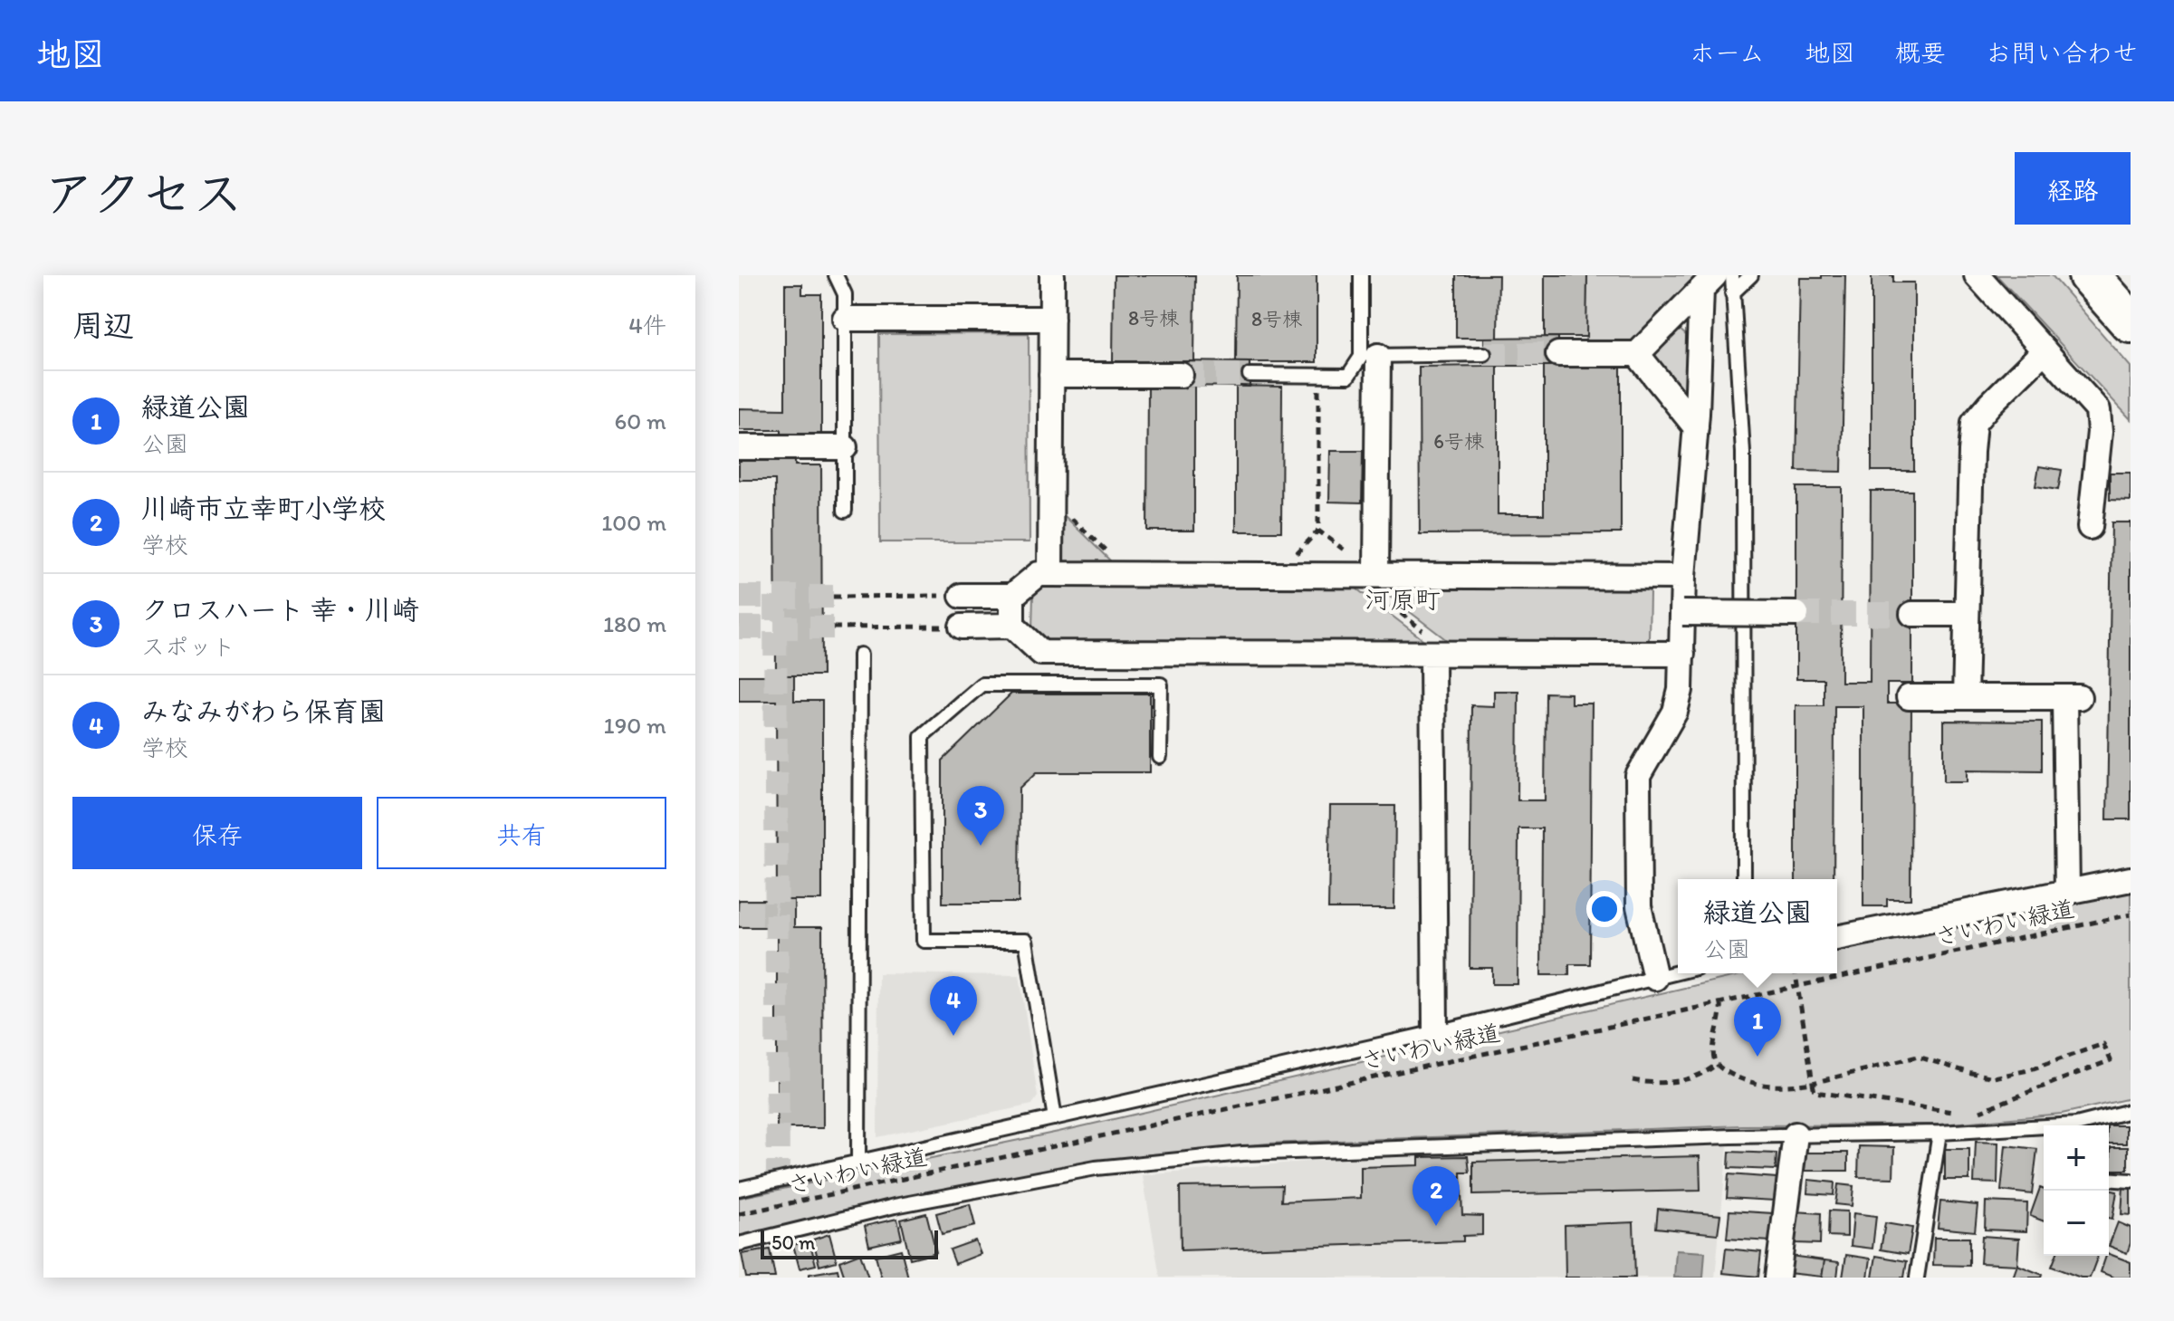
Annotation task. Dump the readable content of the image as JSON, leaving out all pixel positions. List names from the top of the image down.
{
  "streets": {
    "path": ["さいわい緑道"]
  },
  "districts": ["河原町"],
  "house_numbers": ["8号棟", "8号棟", "6号棟"],
  "scale_bar": "50 m",
  "page": {
    "header": "地図",
    "nav": [
      "ホーム",
      "地図",
      "概要",
      "お問い合わせ"
    ],
    "title": "アクセス",
    "buttons": [
      "経路",
      ["保存", "共有"]
    ],
    "heading": ["周辺", "4件"],
    "list": [
      {
        "mark": "1",
        "name": "緑道公園",
        "note": "公園",
        "value": "60 m"
      },
      {
        "mark": "2",
        "name": "川崎市立幸町小学校",
        "note": "学校",
        "value": "100 m"
      },
      {
        "mark": "3",
        "name": "クロスハート 幸・川崎",
        "note": "スポット",
        "value": "180 m"
      },
      {
        "mark": "4",
        "name": "みなみがわら保育園",
        "note": "学校",
        "value": "190 m"
      }
    ],
    "pins": [
      "3",
      "4",
      "1",
      "2"
    ],
    "popup": ["緑道公園", "公園"],
    "map_buttons": ["+", "−"],
    "scale": "50 m"
  }
}
